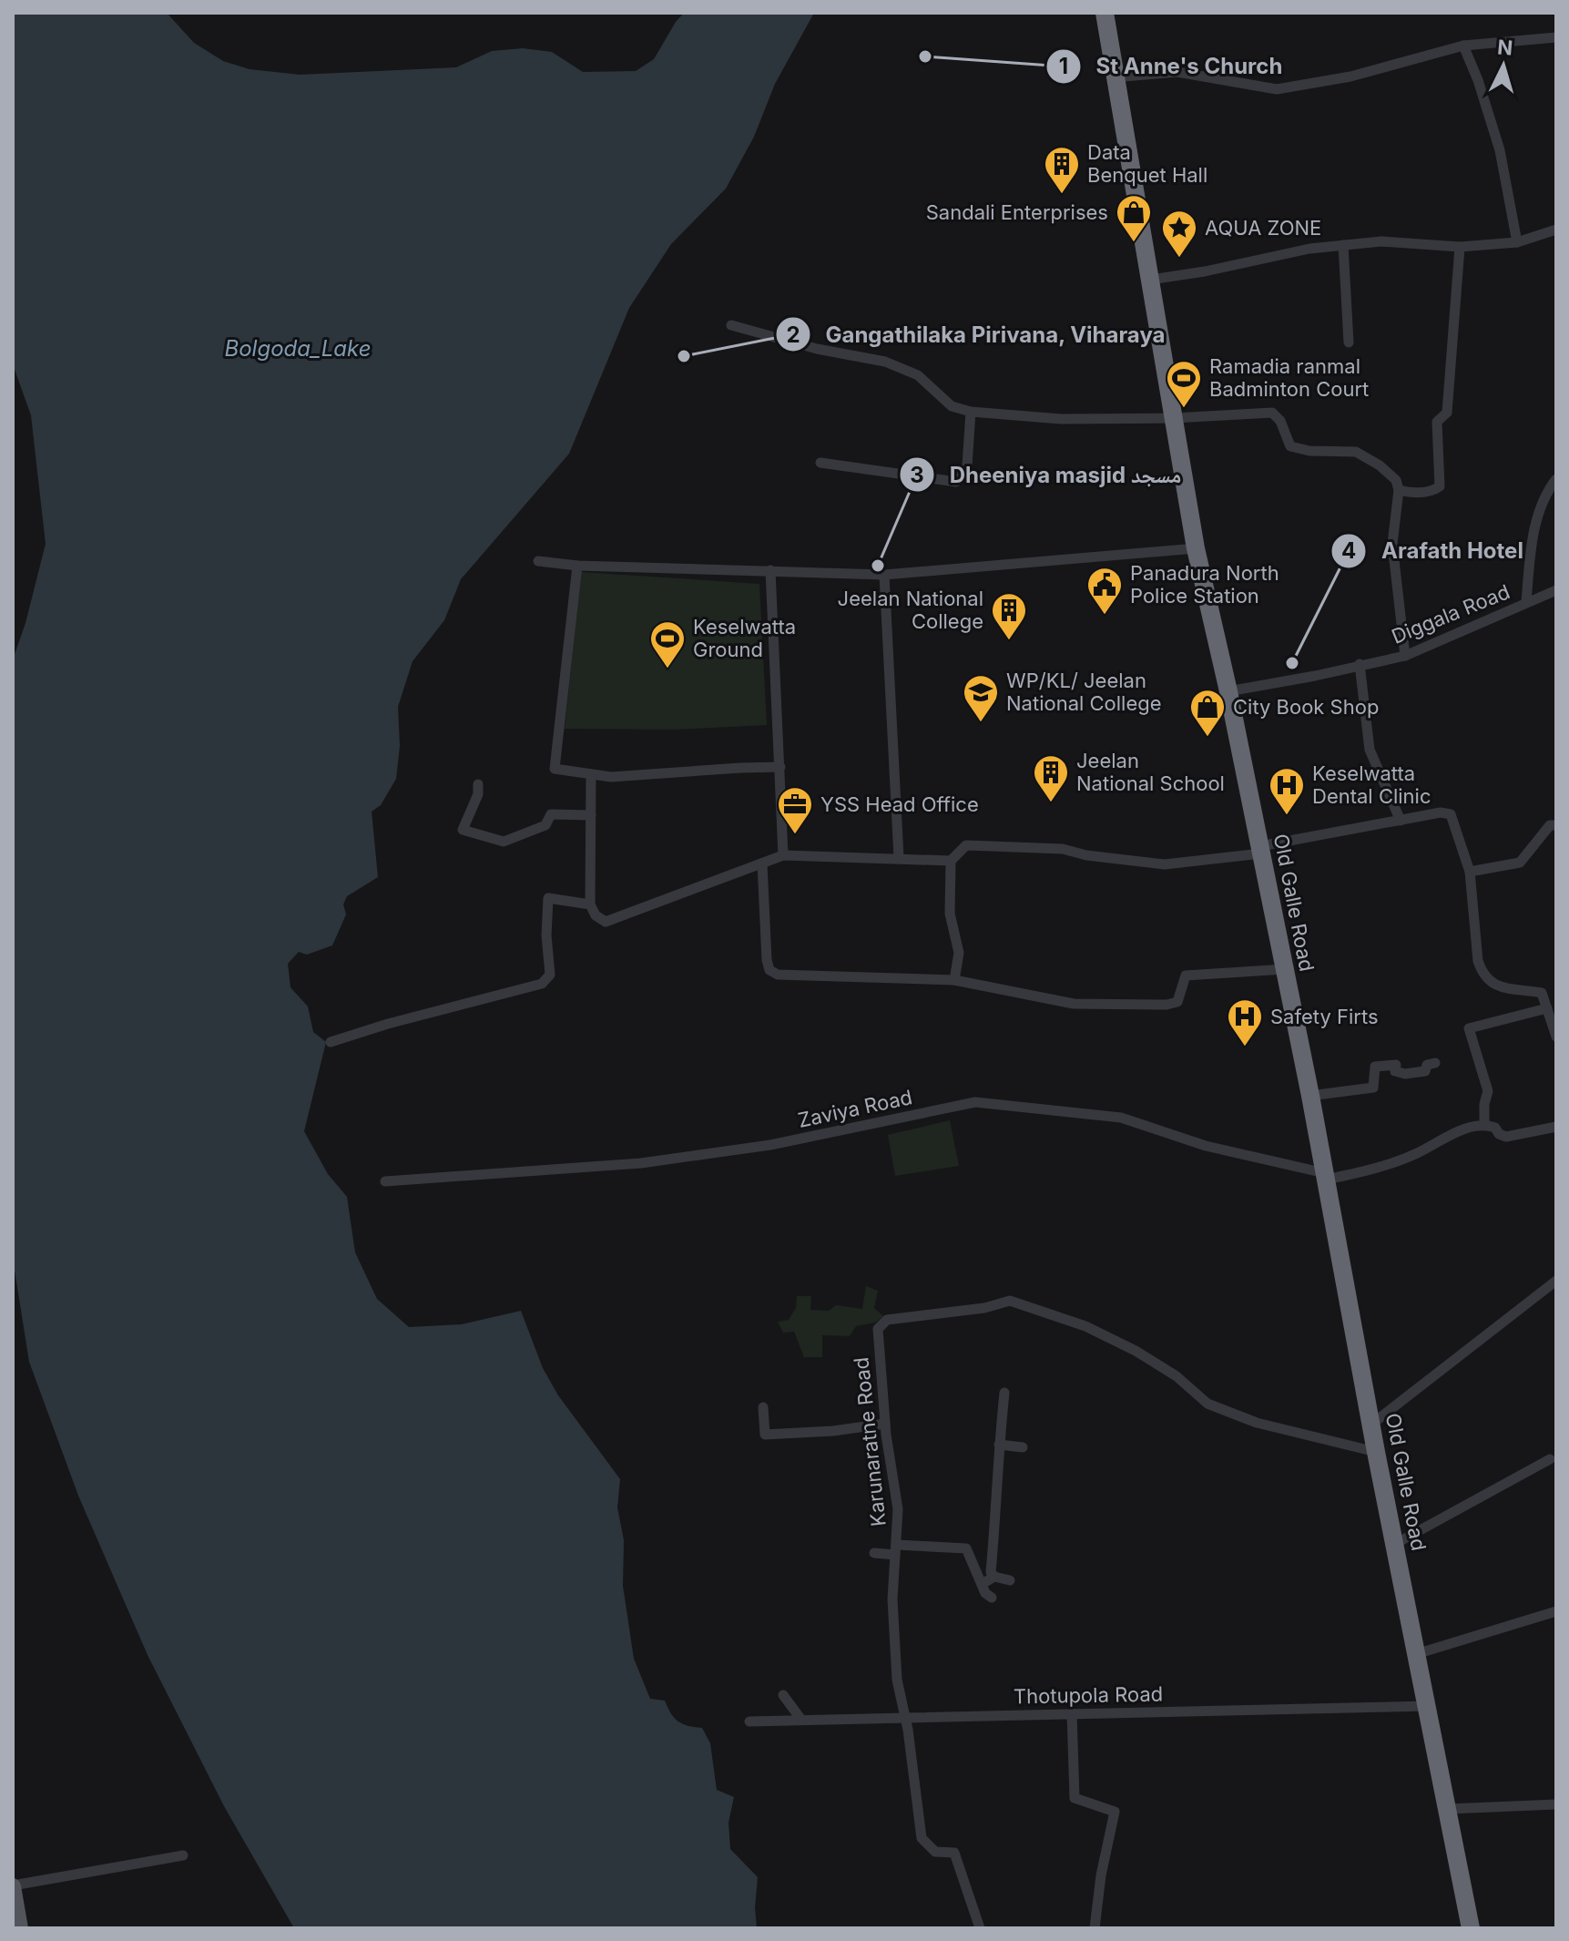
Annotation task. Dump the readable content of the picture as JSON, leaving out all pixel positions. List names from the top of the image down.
{
  "streets": {
    "highway": ["Old Galle Road"],
    "street": [
      "Diggala Road",
      "Zaviya Road",
      "Karunaratne Road",
      "Thotupola Road"
    ]
  },
  "crossings": [
    ["Diggala Road", "Old Galle Road"],
    ["Old Galle Road", "Zaviya Road"],
    ["Old Galle Road", "Karunaratne Road"],
    ["Old Galle Road", "Thotupola Road"],
    ["Karunaratne Road", "Thotupola Road"]
  ],
  "water": ["Bolgoda_Lake"],
  "places": {
    "other": [
      "St Anne's Church",
      "Gangathilaka Pirivana, Viharaya",
      "Dheeniya masjid مسجد",
      "Arafath Hotel"
    ],
    "building": ["Data Benquet Hall", "Jeelan National College", "Jeelan National School"],
    "shop": ["Sandali Enterprises", "City Book Shop"],
    "place": ["AQUA ZONE"],
    "sports": ["Ramadia ranmal Badminton Court", "Keselwatta Ground"],
    "public building": ["Panadura North Police Station"],
    "school or university": ["WP/KL/ Jeelan National College"],
    "hospital": ["Keselwatta Dental Clinic", "Safety Firts"],
    "office": ["YSS Head Office"]
  },
  "north": "top"
}
